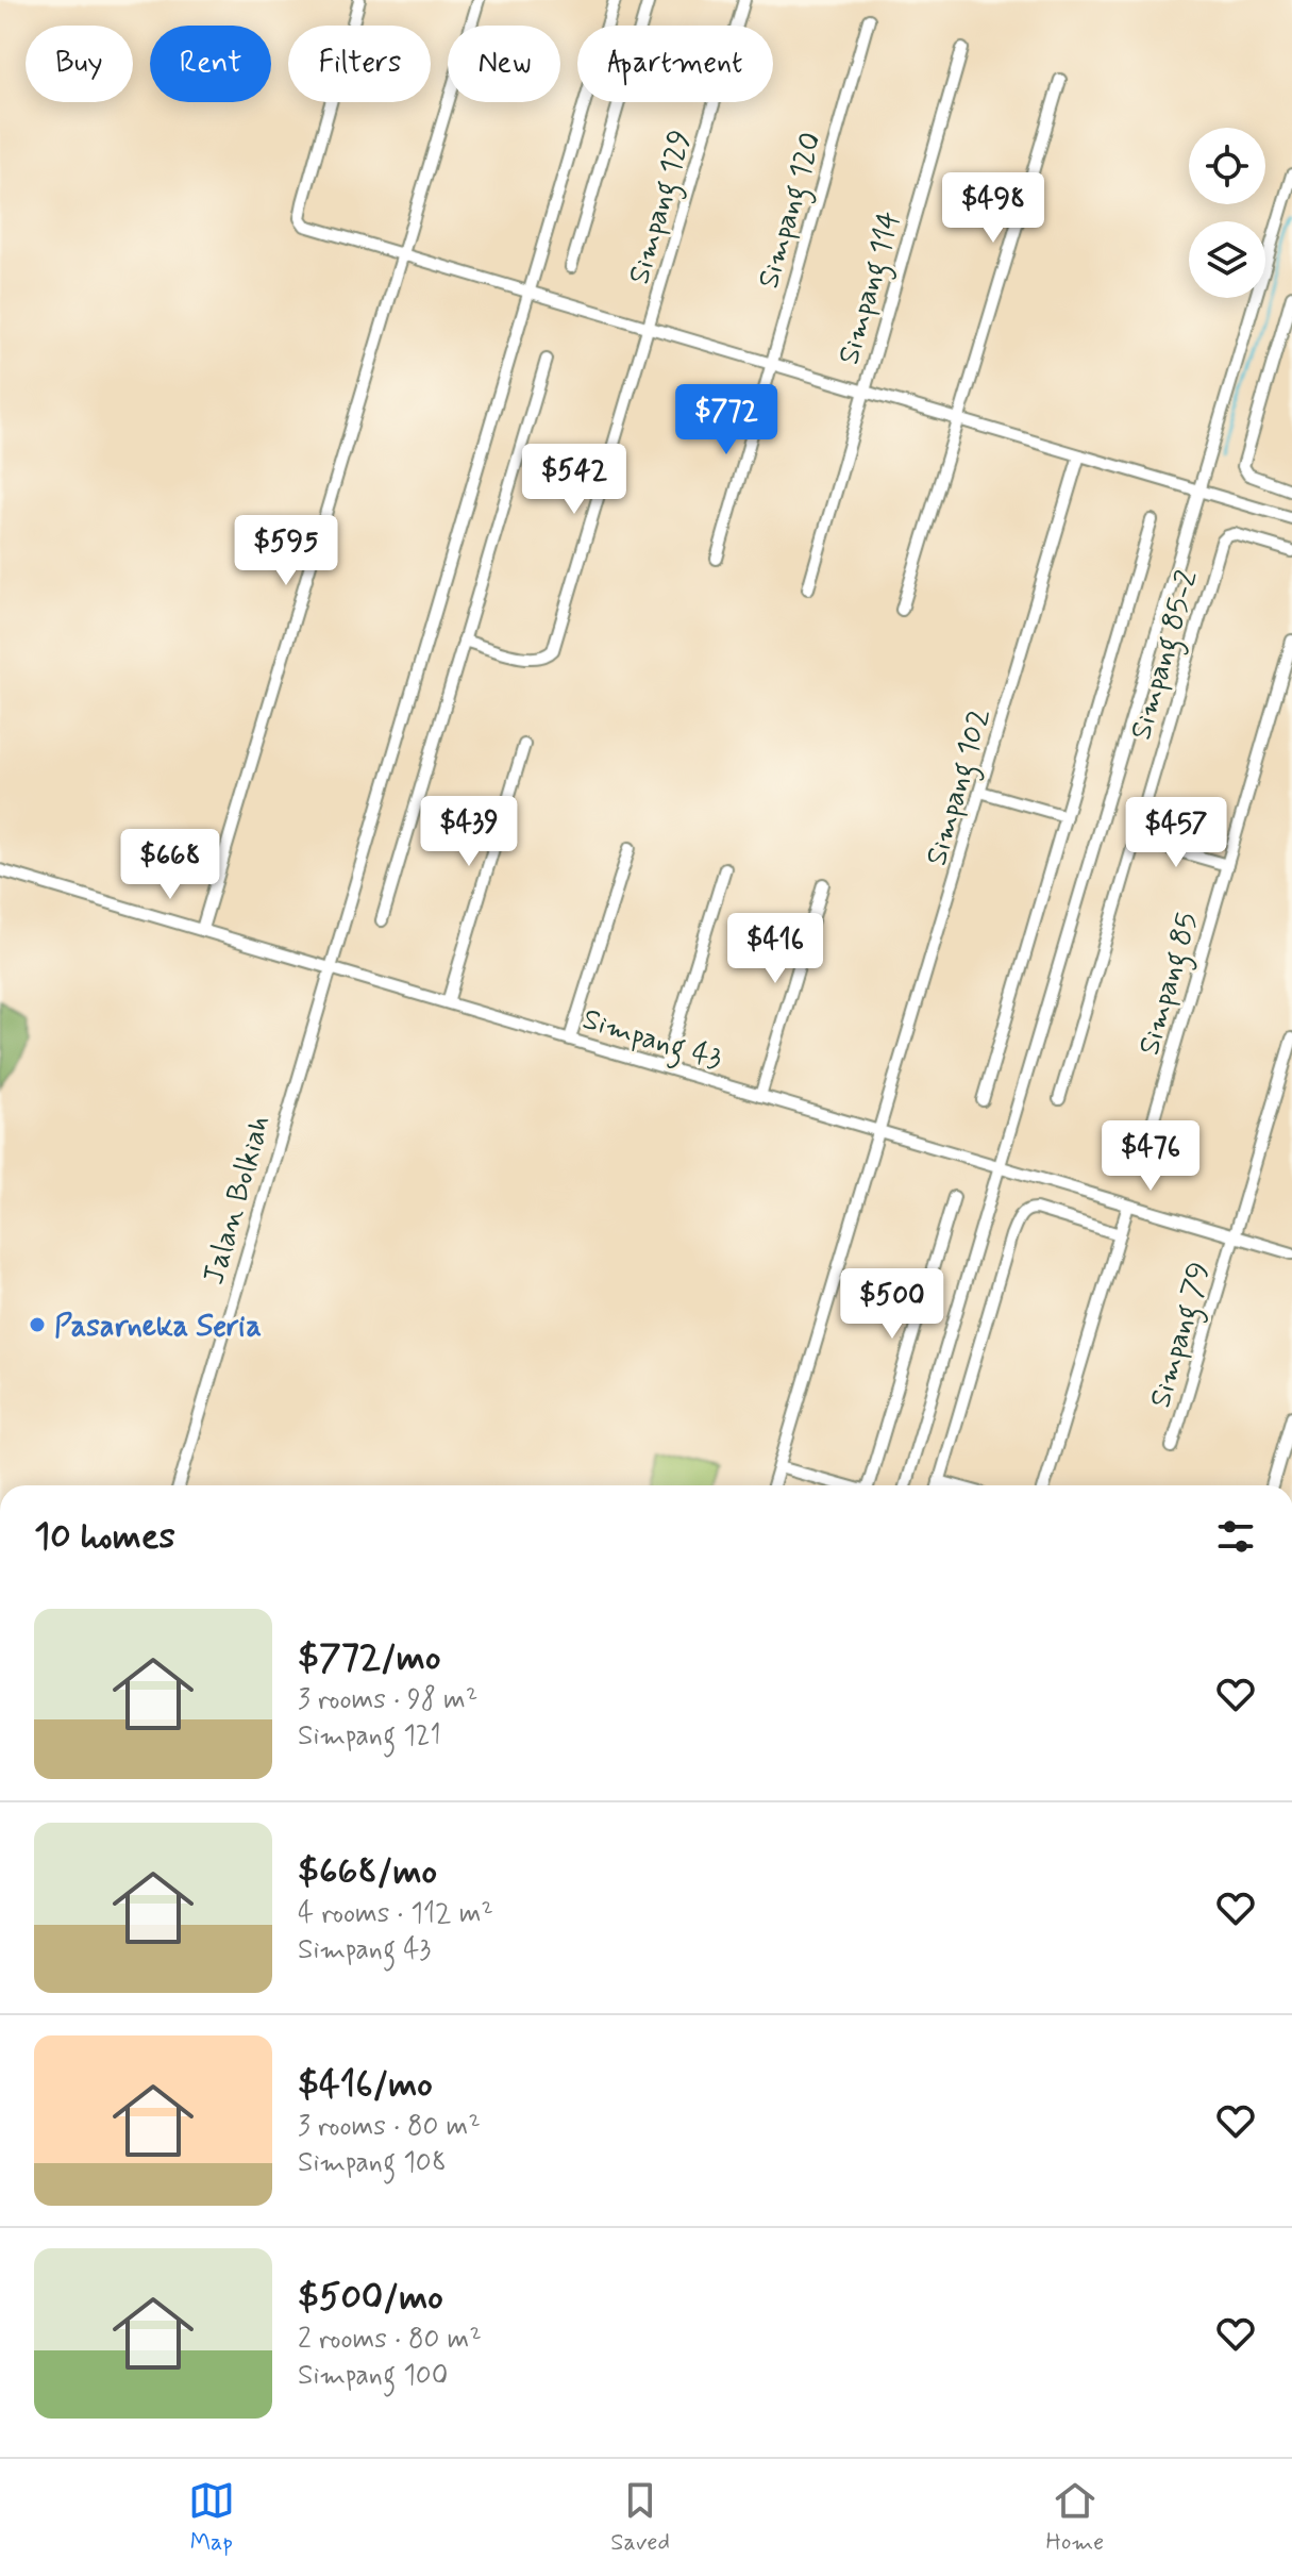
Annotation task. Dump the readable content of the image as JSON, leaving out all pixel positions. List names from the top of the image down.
{
  "streets": {
    "street": [
      "Simpang 129",
      "Simpang 120",
      "Simpang 114",
      "Simpang 85-2",
      "Simpang 102",
      "Simpang 85",
      "Simpang 43",
      "Jalan Bolkiah",
      "Simpang 79"
    ]
  },
  "crossings": [
    ["Simpang 102", "Simpang 43"],
    ["Simpang 43", "Jalan Bolkiah"],
    ["Simpang 43", "Simpang 79"]
  ],
  "places": ["Pasarneka Seria"],
  "page": {
    "chip": [
      "Buy",
      "Rent",
      "Filters",
      "New",
      "Apartment"
    ],
    "price": [
      "$498",
      "$772",
      "$542",
      "$595",
      "$439",
      "$457",
      "$668",
      "$416",
      "$476",
      "$500"
    ],
    "heading": "10 homes",
    "list": [
      {
        "name": "$772/mo",
        "note": "3 rooms · 98 m² · Simpang 121"
      },
      {
        "name": "$668/mo",
        "note": "4 rooms · 112 m² · Simpang 43"
      },
      {
        "name": "$416/mo",
        "note": "3 rooms · 80 m² · Simpang 108"
      },
      {
        "name": "$500/mo",
        "note": "2 rooms · 80 m² · Simpang 100"
      }
    ],
    "tabs": ["Map", "Saved", "Home"]
  }
}
